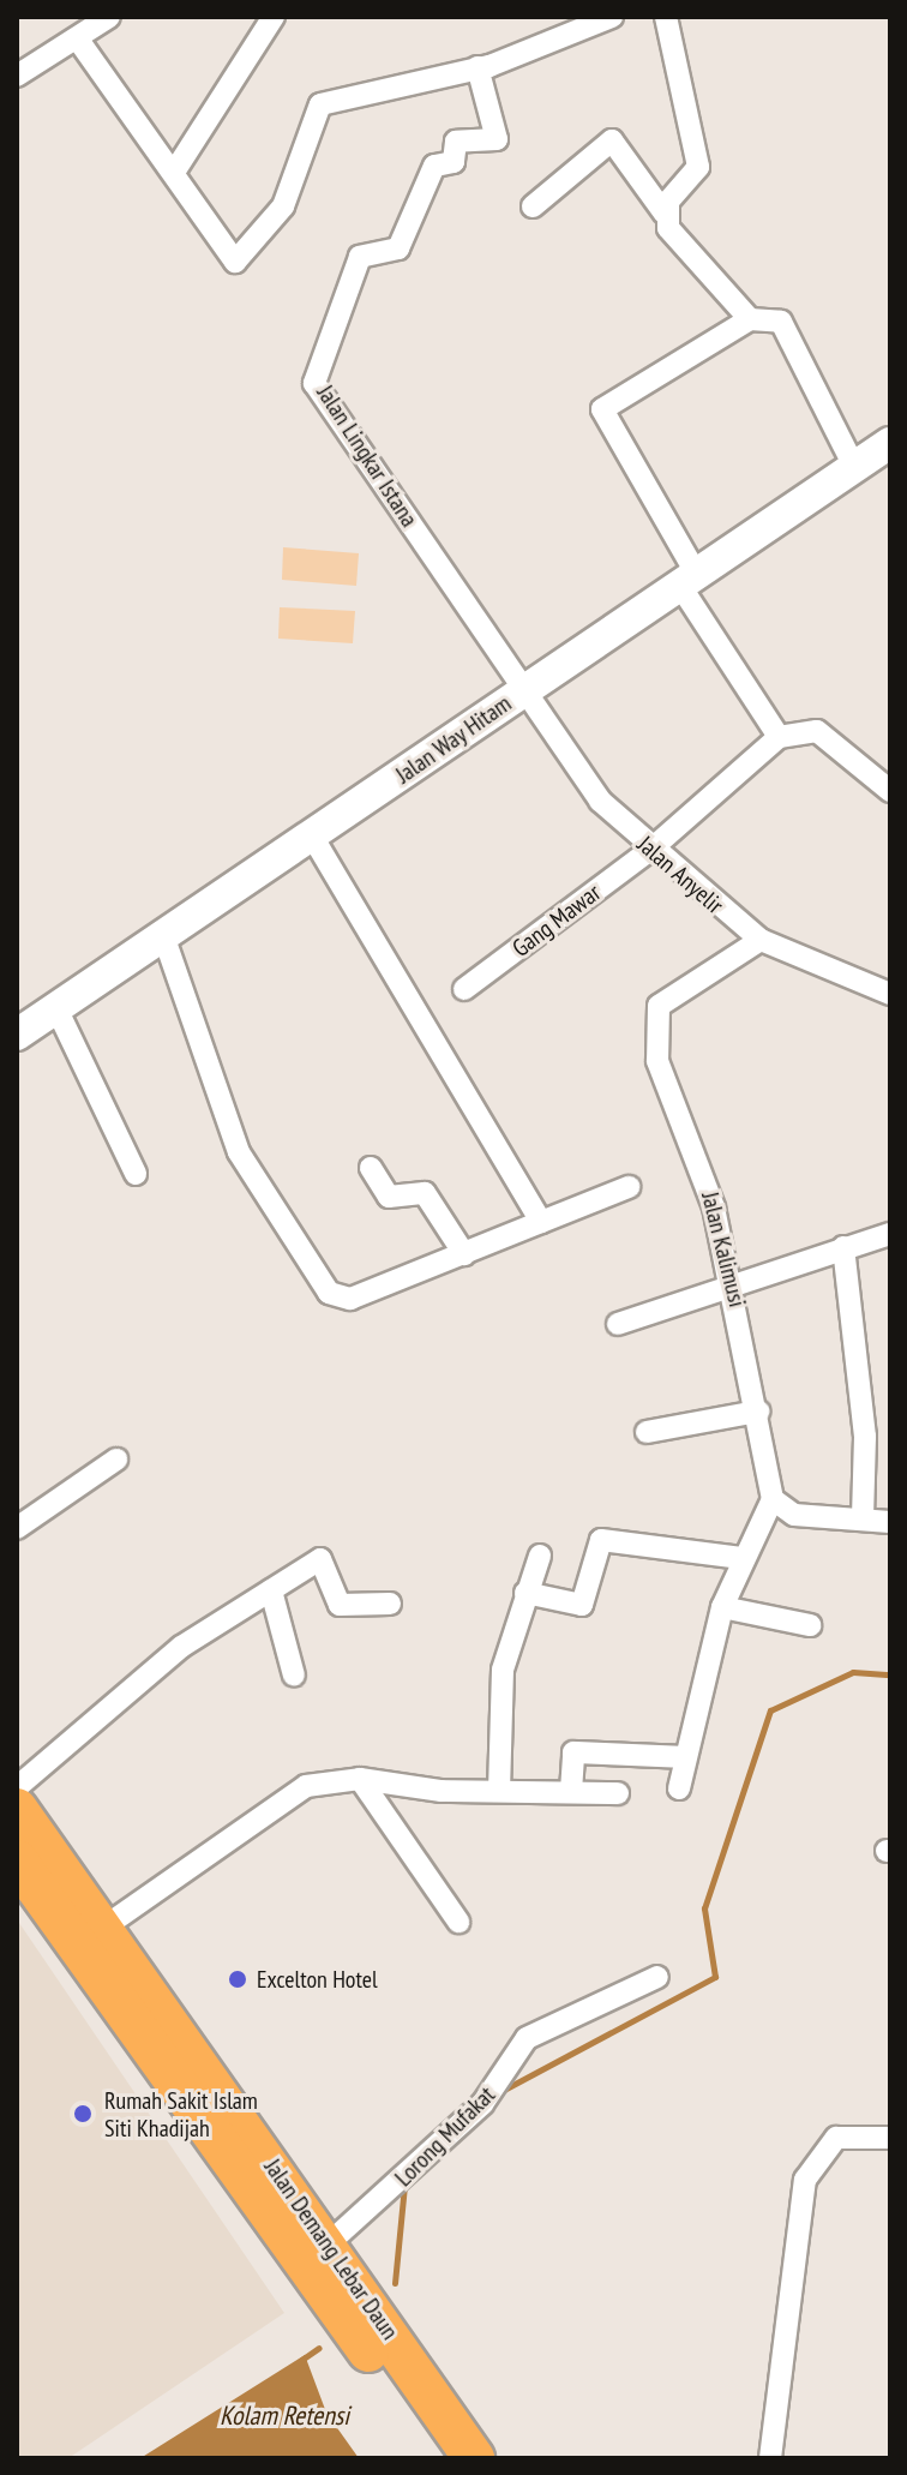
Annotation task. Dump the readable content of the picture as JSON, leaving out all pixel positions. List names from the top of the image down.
{
  "streets": {
    "highway": ["Jalan Demang Lebar Daun"],
    "street": [
      "Jalan Lingkar Istana",
      "Jalan Way Hitam",
      "Jalan Anyelir",
      "Gang Mawar",
      "Jalan Kalimusi",
      "Lorong Mufakat"
    ]
  },
  "crossings": [
    ["Jalan Lingkar Istana", "Jalan Way Hitam"],
    ["Jalan Lingkar Istana", "Jalan Anyelir"],
    ["Jalan Way Hitam", "Jalan Anyelir"],
    ["Jalan Anyelir", "Gang Mawar"],
    ["Jalan Anyelir", "Jalan Kalimusi"],
    ["Lorong Mufakat", "Jalan Demang Lebar Daun"]
  ],
  "water": ["Kolam Retensi"],
  "places": ["Excelton Hotel", "Rumah Sakit Islam Siti Khadijah"]
}
